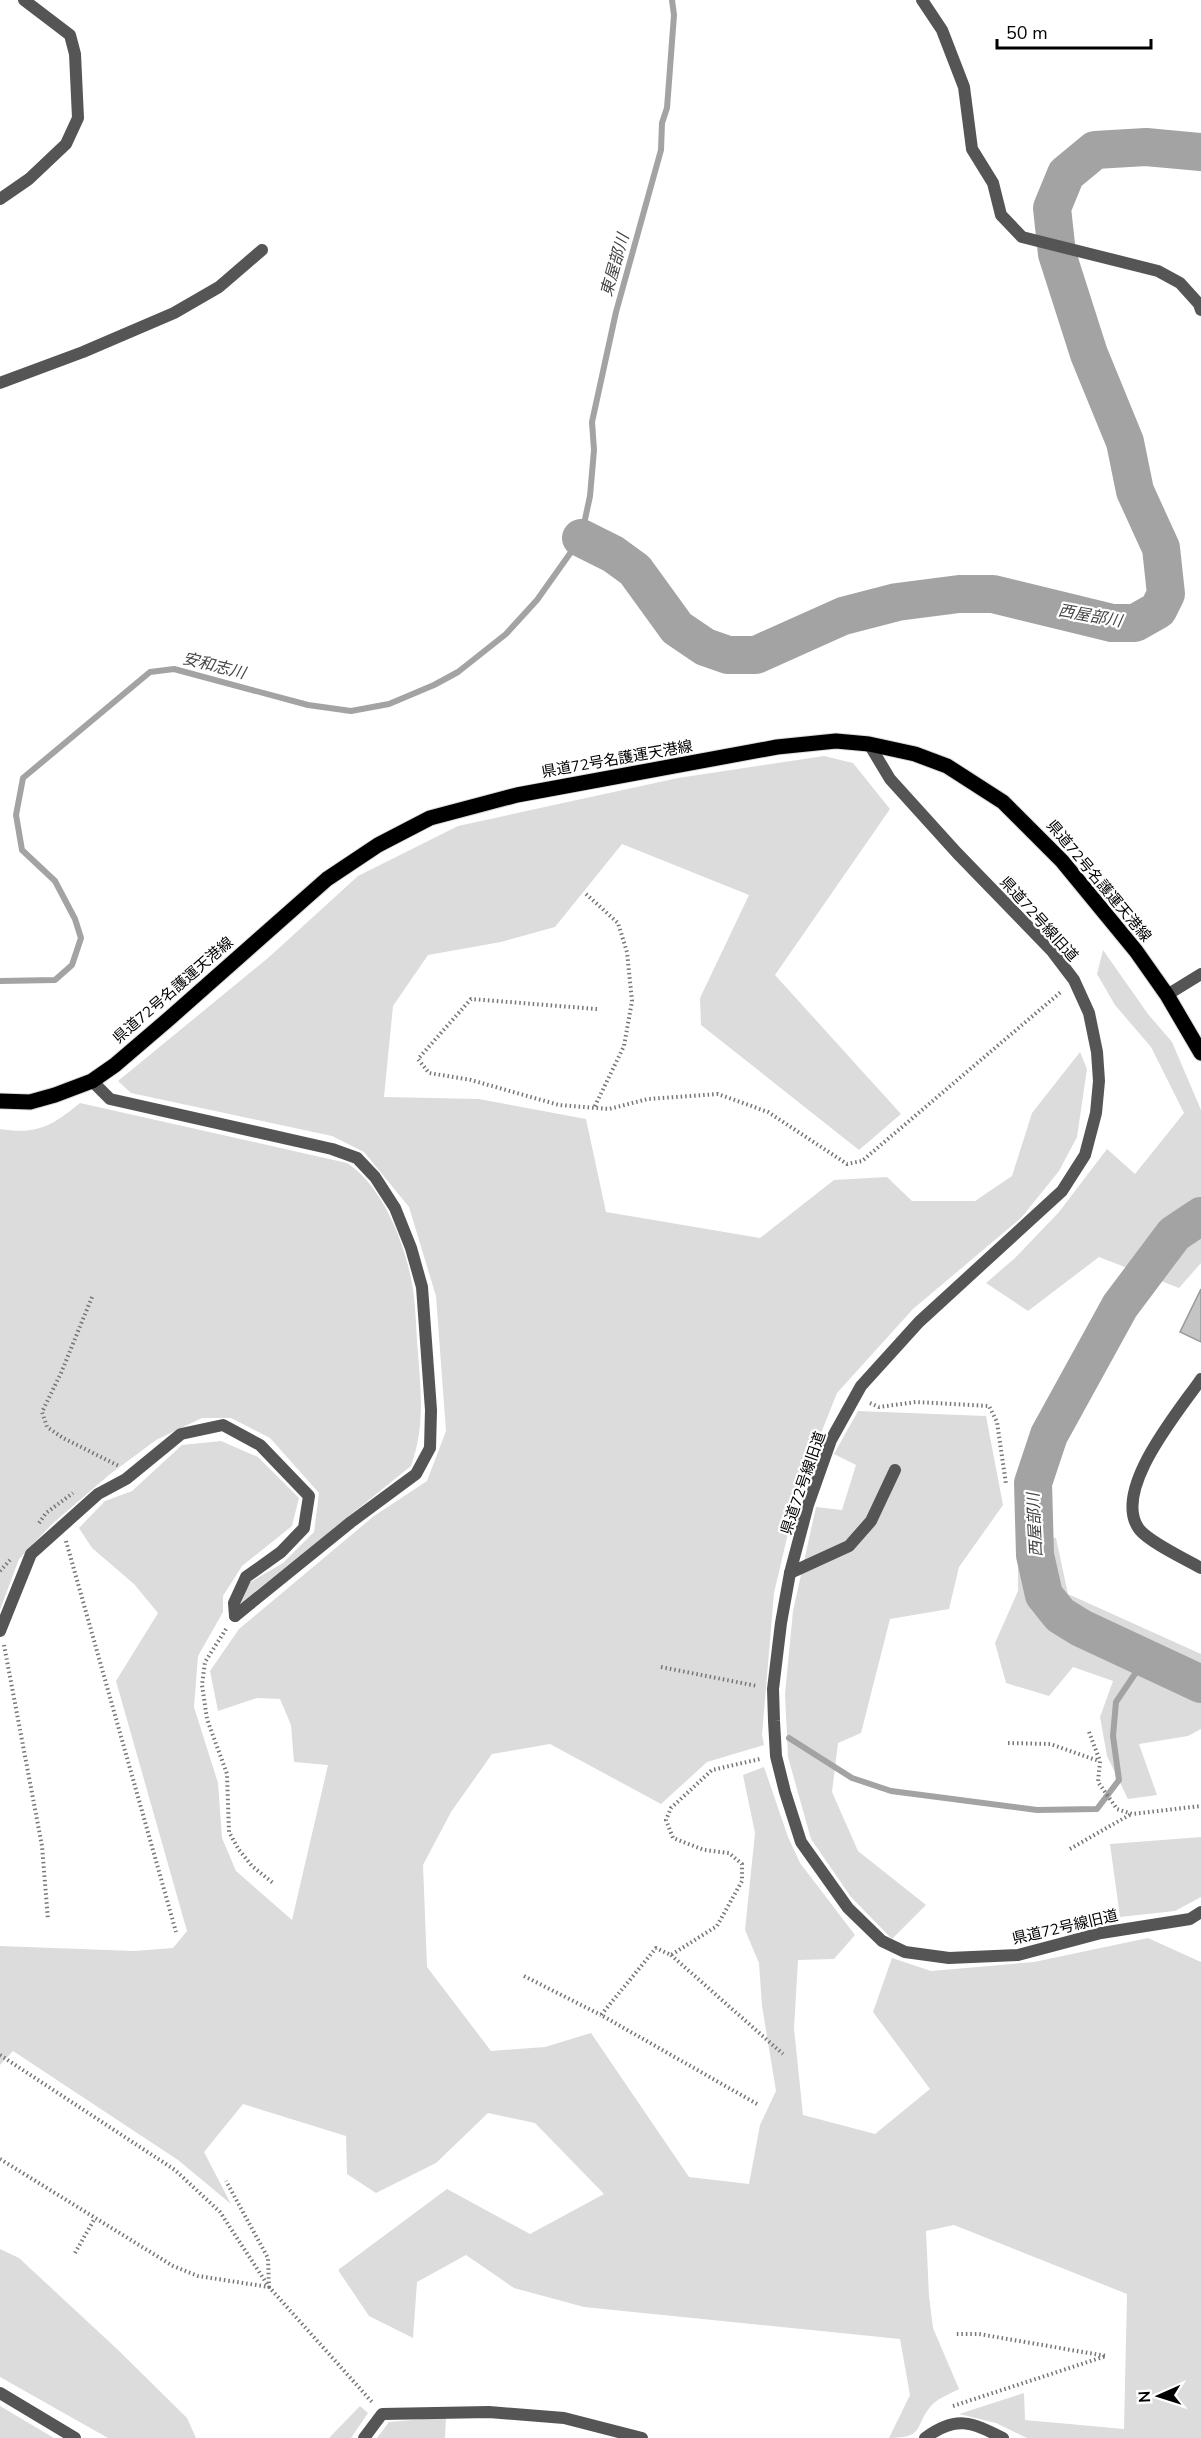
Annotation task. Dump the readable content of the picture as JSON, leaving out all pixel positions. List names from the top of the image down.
{
  "streets": {
    "main road": ["県道72号名護運天港線"],
    "street": ["県道72号線旧道"]
  },
  "crossings": [
    ["県道72号名護運天港線", "県道72号線旧道"]
  ],
  "water": ["東屋部川", "西屋部川", "安和志川"],
  "scale_bar": "50 m",
  "north": "left"
}
